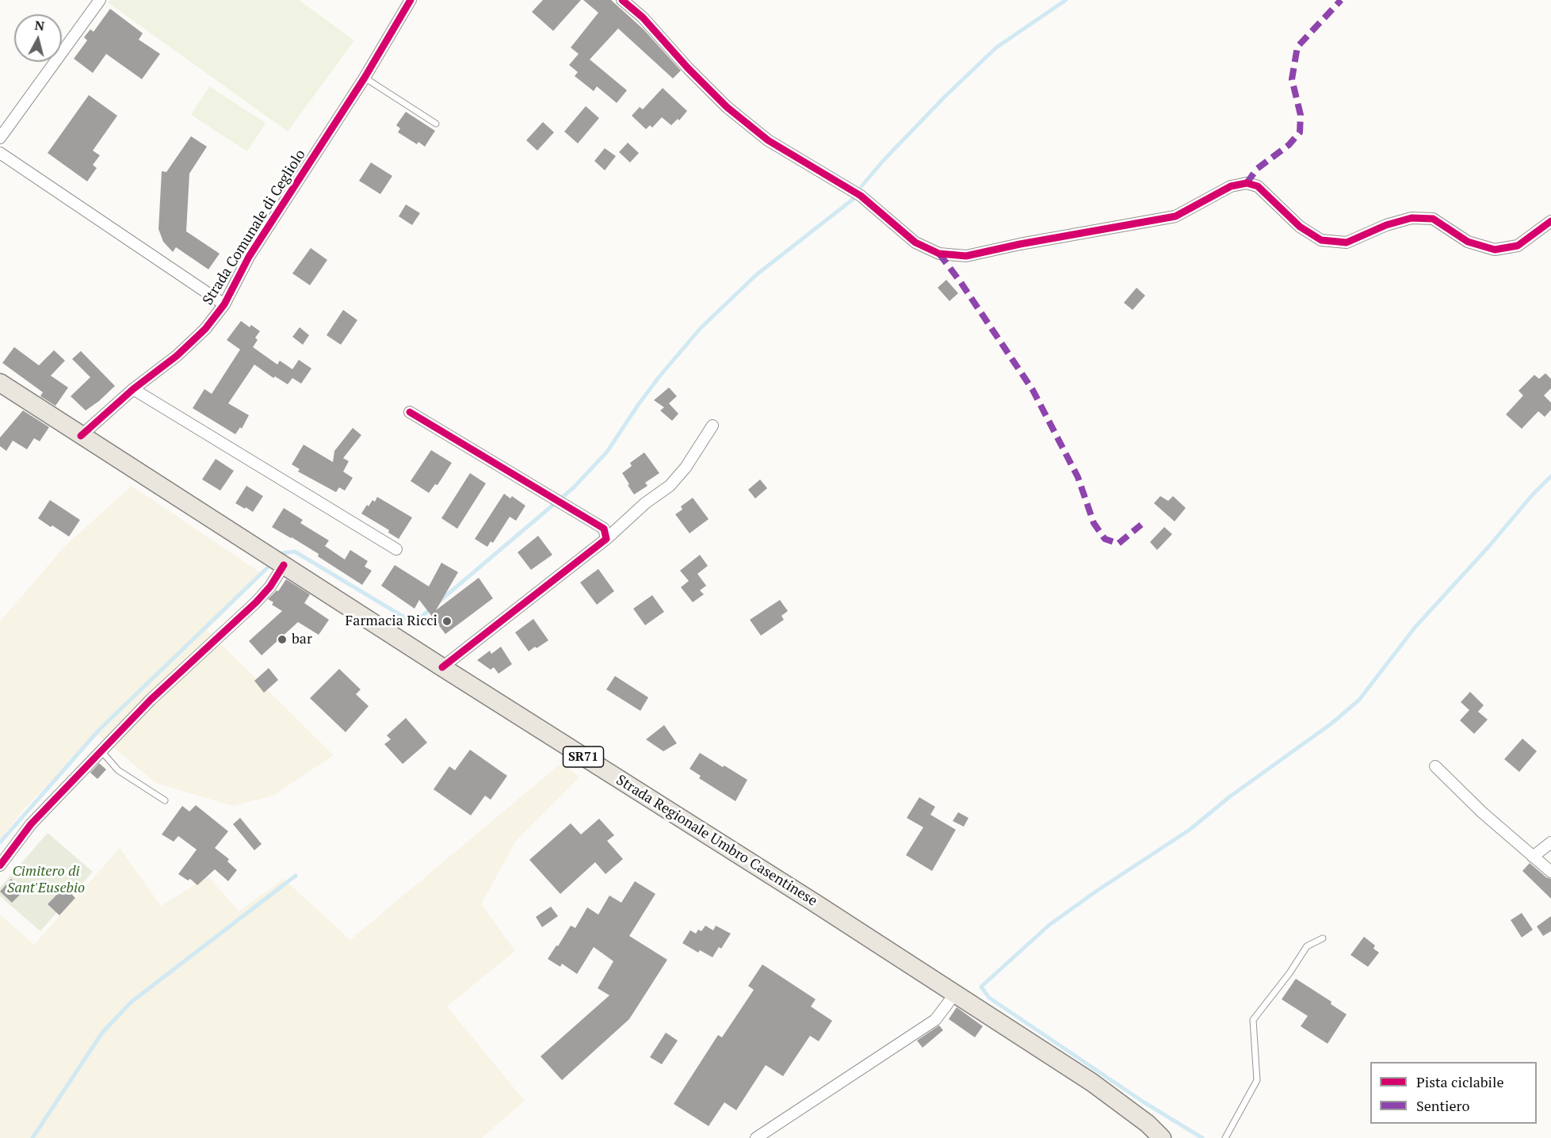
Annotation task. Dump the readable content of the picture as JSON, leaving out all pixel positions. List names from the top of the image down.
{
  "streets": {
    "main road": ["SR71", "Strada Regionale Umbro Casentinese"],
    "street": ["Strada Comunale di Cegliolo"]
  },
  "crossings": [
    ["Strada Comunale di Cegliolo", "Strada Regionale Umbro Casentinese"]
  ],
  "parks": ["Cimitero di Sant'Eusebio"],
  "places": ["Farmacia Ricci", "bar"],
  "legend": ["Pista ciclabile", "Sentiero"],
  "north": "top"
}
